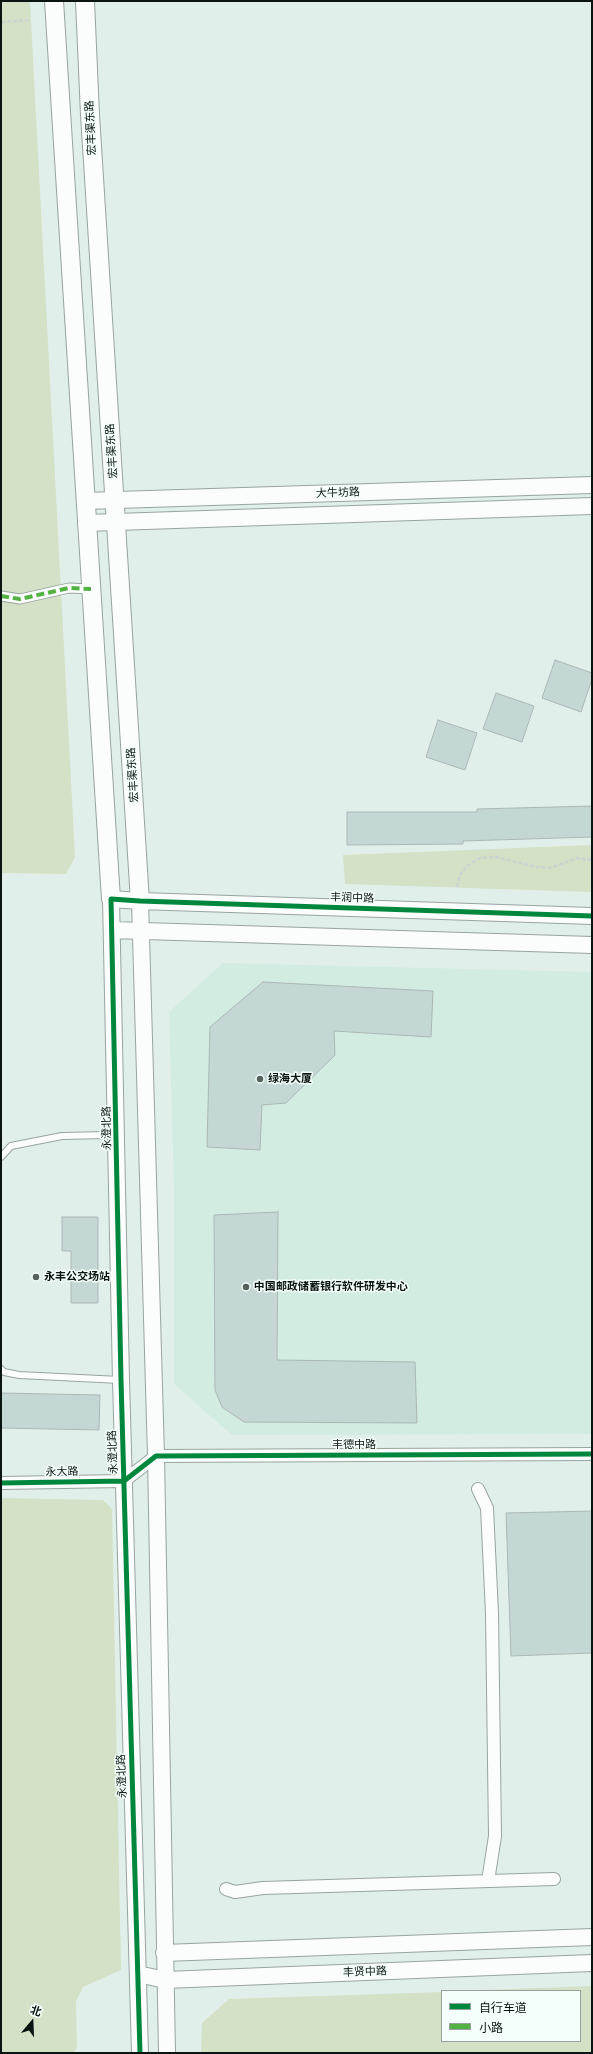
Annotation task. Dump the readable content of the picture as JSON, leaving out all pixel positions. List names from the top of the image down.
{
  "streets": {
    "main road": ["宏丰渠东路"],
    "street": [
      "大牛坊路",
      "丰润中路",
      "永澄北路",
      "丰德中路",
      "永大路",
      "丰贤中路"
    ]
  },
  "crossings": [
    ["宏丰渠东路", "大牛坊路"],
    ["宏丰渠东路", "丰润中路"],
    ["丰润中路", "永澄北路"],
    ["永澄北路", "永大路"],
    ["永澄北路", "丰贤中路"]
  ],
  "places": ["绿海大厦", "永丰公交场站", "中国邮政储蓄银行软件研发中心"],
  "legend": ["自行车道", "小路"],
  "north": "top"
}
